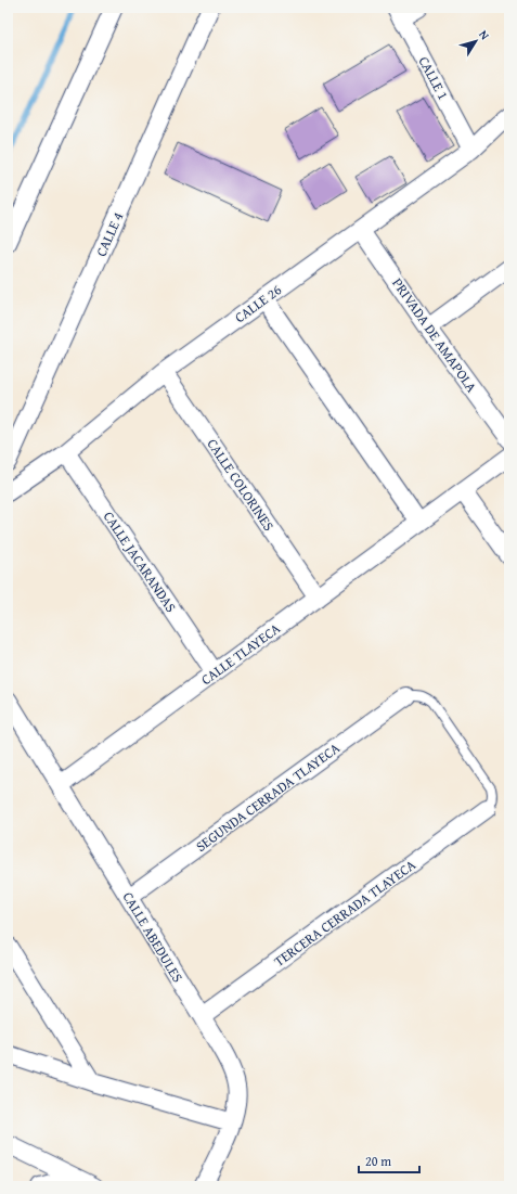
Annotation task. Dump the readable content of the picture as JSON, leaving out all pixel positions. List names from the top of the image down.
{
  "streets": {
    "street": [
      "CALLE 1",
      "CALLE 4",
      "CALLE 26",
      "PRIVADA DE AMAPOLA",
      "CALLE COLORINES",
      "CALLE JACARANDAS",
      "CALLE TLAYECA",
      "SEGUNDA CERRADA TLAYECA",
      "TERCERA CERRADA TLAYECA",
      "CALLE ABEDULES"
    ]
  },
  "crossings": [
    ["CALLE 1", "CALLE 26"],
    ["CALLE 26", "PRIVADA DE AMAPOLA"],
    ["CALLE 26", "CALLE COLORINES"],
    ["CALLE 26", "CALLE JACARANDAS"],
    ["CALLE COLORINES", "CALLE TLAYECA"],
    ["CALLE JACARANDAS", "CALLE TLAYECA"],
    ["CALLE TLAYECA", "CALLE ABEDULES"],
    ["SEGUNDA CERRADA TLAYECA", "CALLE ABEDULES"],
    ["TERCERA CERRADA TLAYECA", "CALLE ABEDULES"]
  ],
  "scale_bar": "20 m",
  "north": "top right"
}
